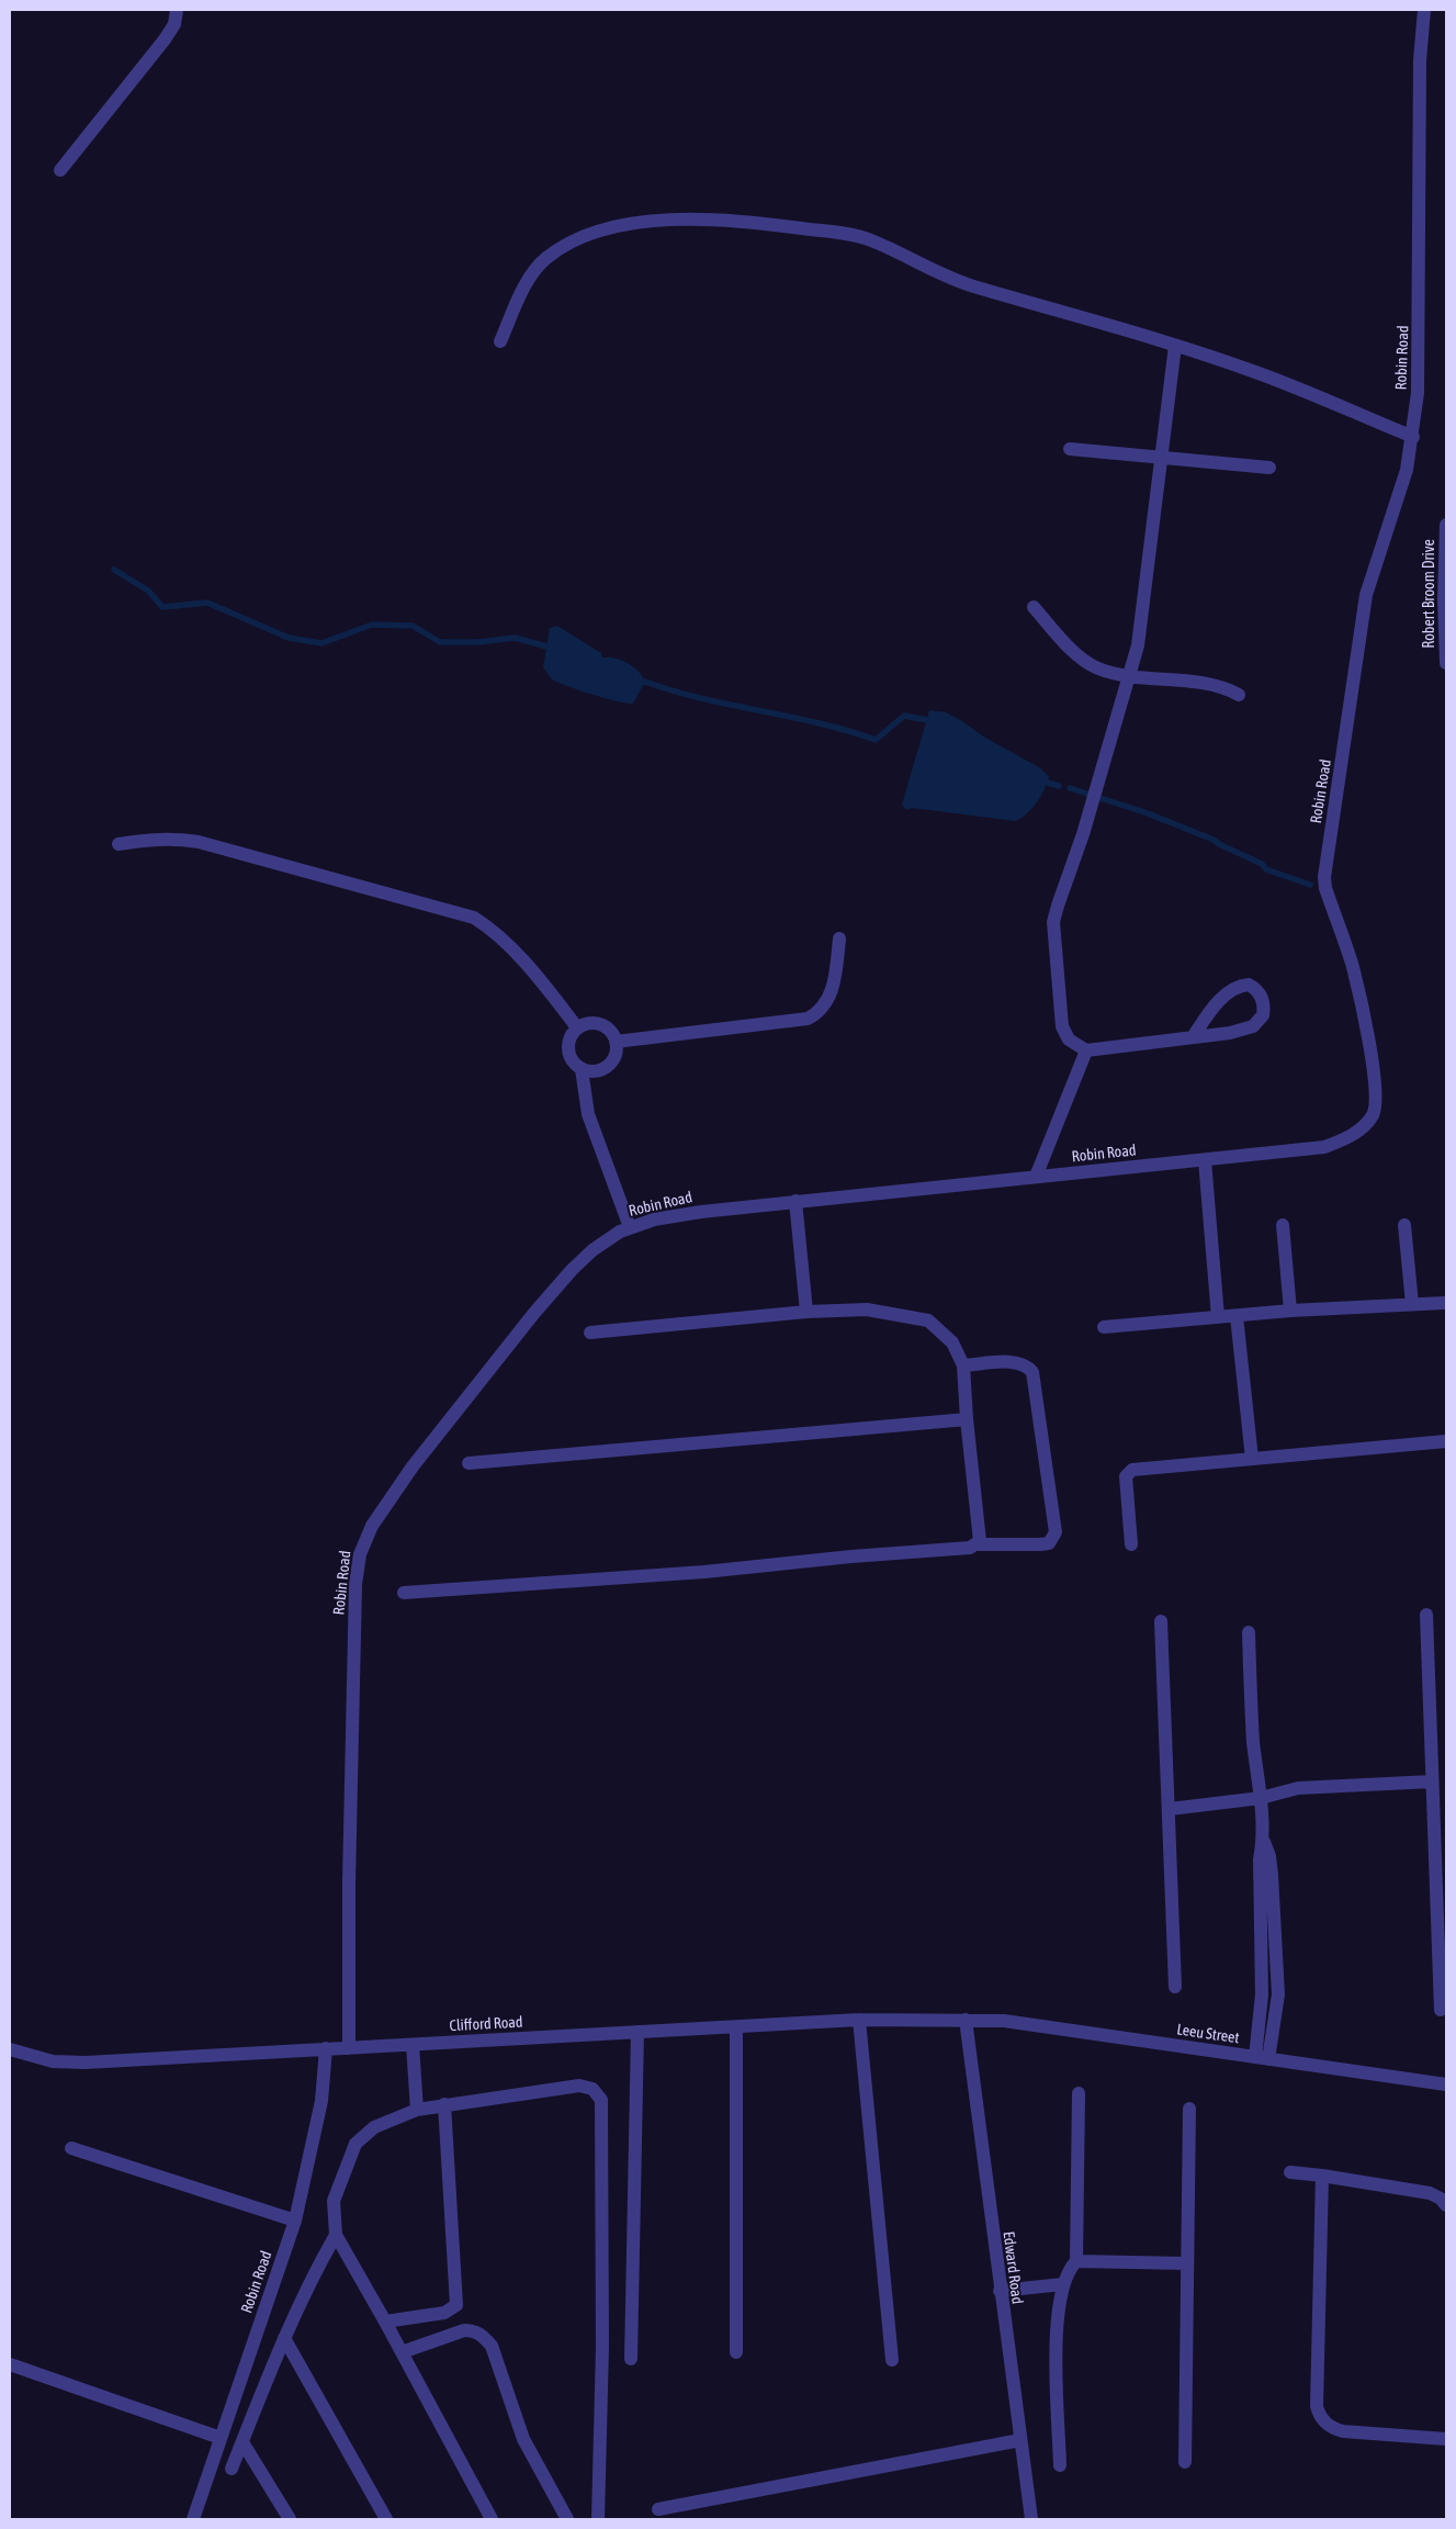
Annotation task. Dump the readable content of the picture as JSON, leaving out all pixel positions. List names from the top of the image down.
{
  "streets": {
    "street": [
      "Robin Road",
      "Robert Broom Drive",
      "Clifford Road",
      "Leeu Street",
      "Edward Road"
    ]
  },
  "crossings": [
    ["Robin Road", "Clifford Road"],
    ["Clifford Road", "Leeu Street"],
    ["Clifford Road", "Edward Road"],
    ["Leeu Street", "Edward Road"]
  ]
}
